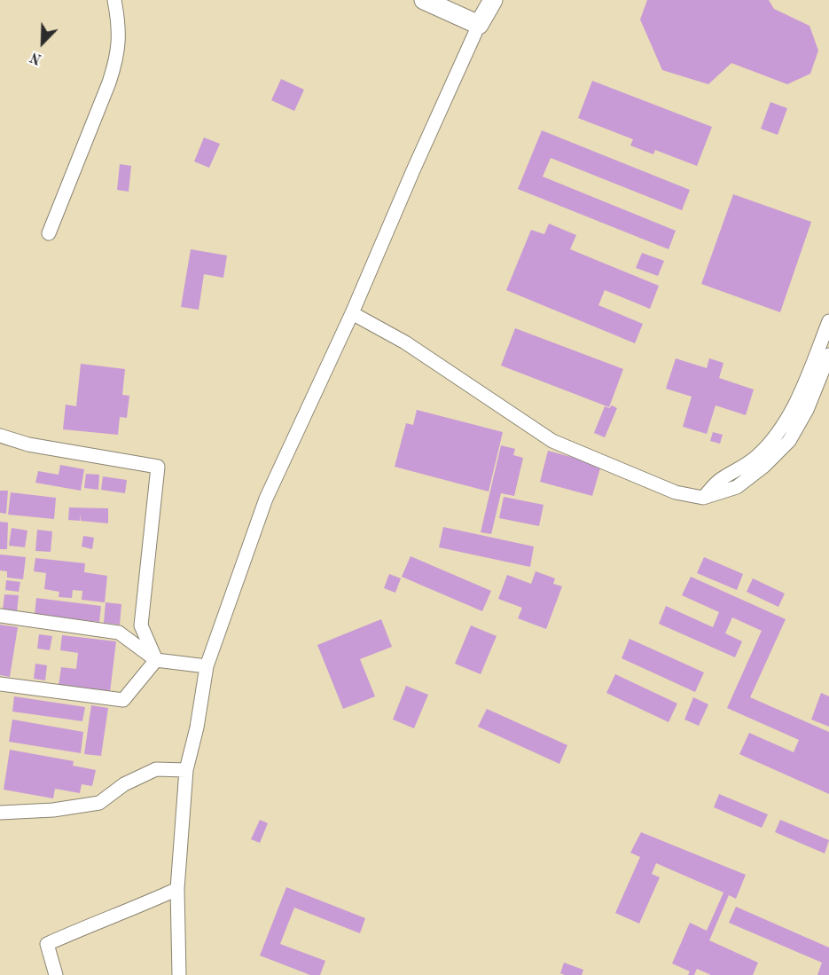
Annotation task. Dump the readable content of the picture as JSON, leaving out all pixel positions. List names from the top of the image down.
{
  "north": "bottom left"
}
